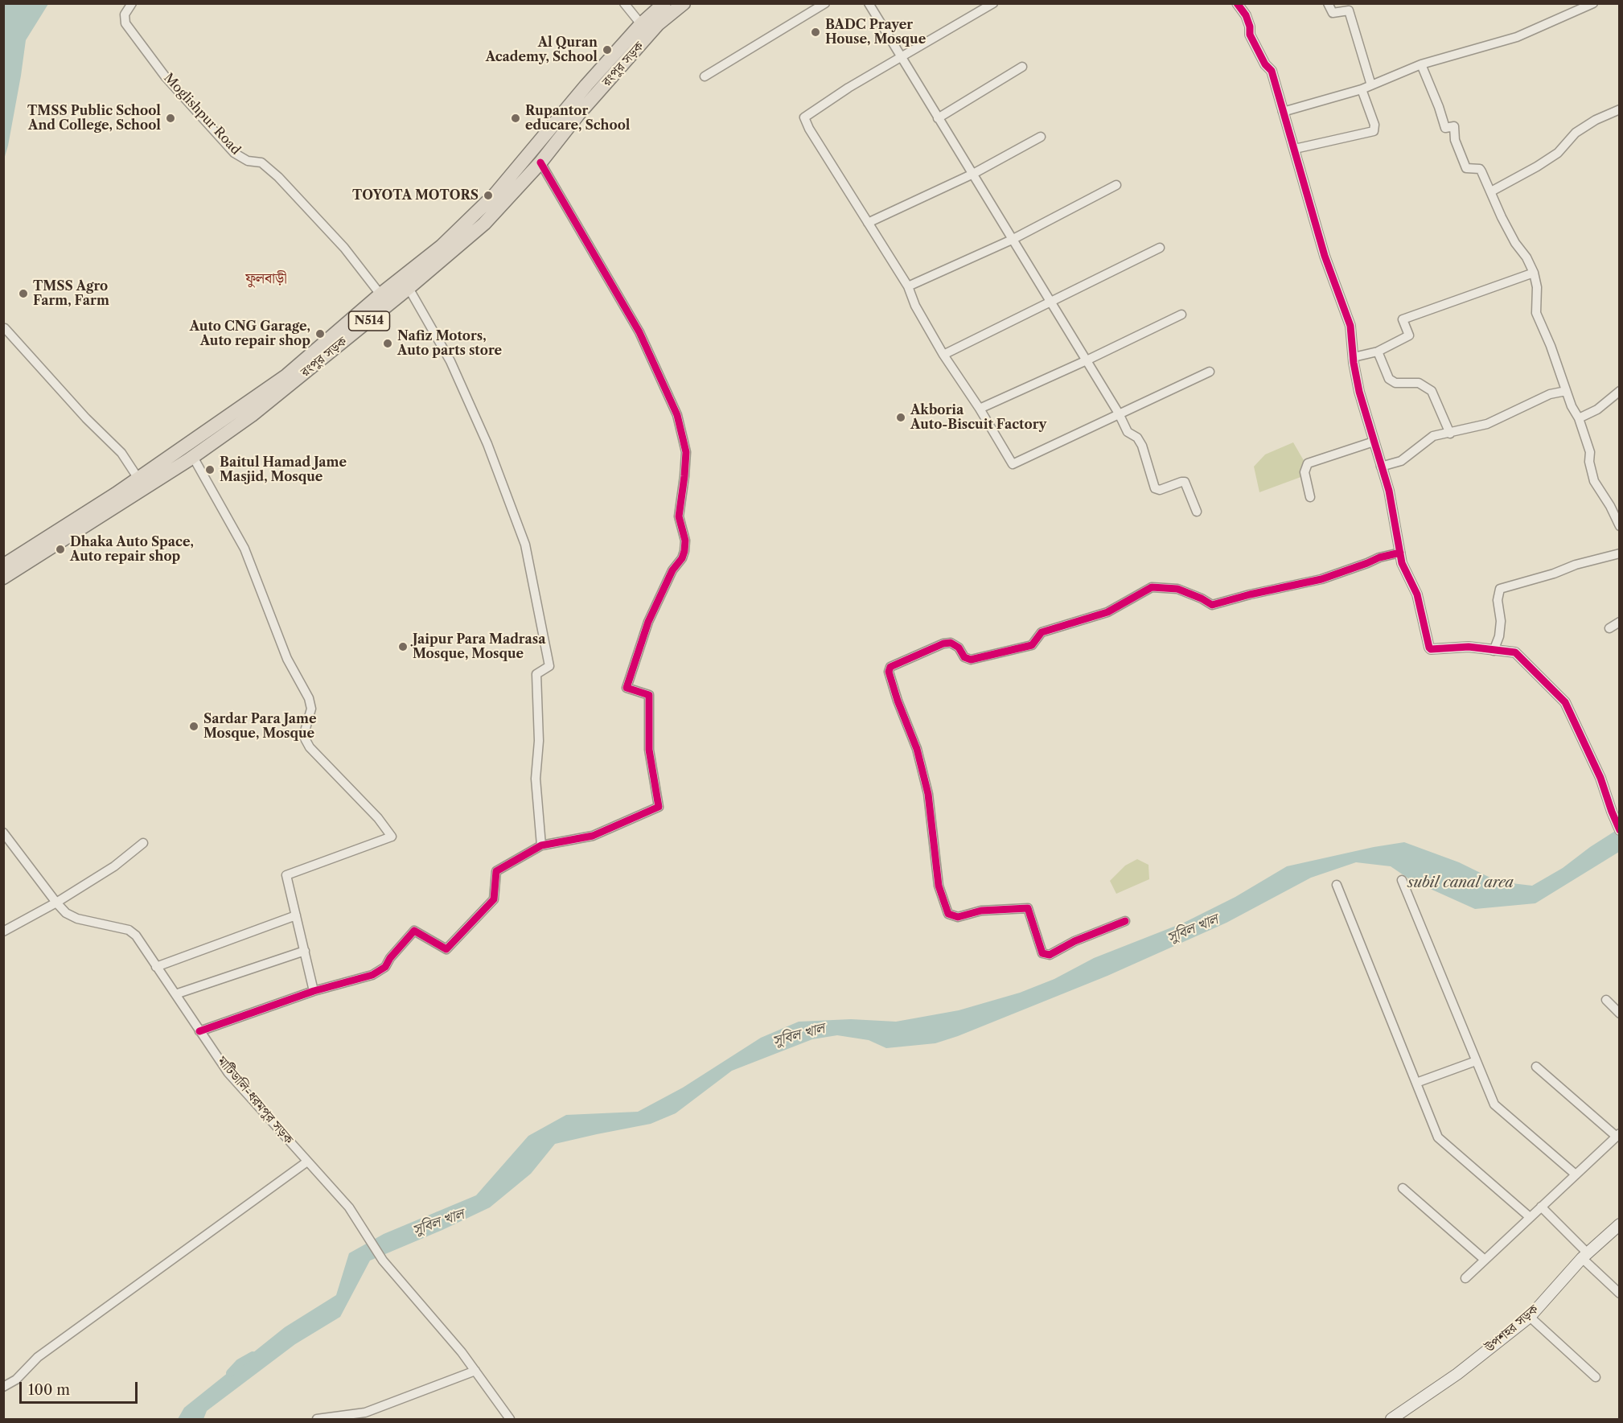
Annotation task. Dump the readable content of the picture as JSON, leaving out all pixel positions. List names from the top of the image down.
{
  "streets": {
    "highway": ["রংপুর সড়ক", "N514"],
    "main road": ["উপশহর সড়ক"],
    "street": ["Moglishpur Road", "মাটিডালি-ধরমপুর সড়ক"]
  },
  "crossings": [
    ["রংপুর সড়ক", "Moglishpur Road"]
  ],
  "districts": ["ফুলবাড়ী"],
  "water": ["subil canal area", "সুবিল খাল"],
  "places": [
    "BADC Prayer House, Mosque",
    "Al Quran Academy, School",
    "TMSS Public School And College, School",
    "Rupantor educare, School",
    "TOYOTA MOTORS",
    "TMSS Agro Farm, Farm",
    "Auto CNG Garage, Auto repair shop",
    "Nafiz Motors, Auto parts store",
    "Akboria Auto-Biscuit Factory",
    "Baitul Hamad Jame Masjid, Mosque",
    "Dhaka Auto Space, Auto repair shop",
    "Jaipur Para Madrasa Mosque, Mosque",
    "Sardar Para Jame Mosque, Mosque"
  ],
  "scale_bar": "100 m"
}
